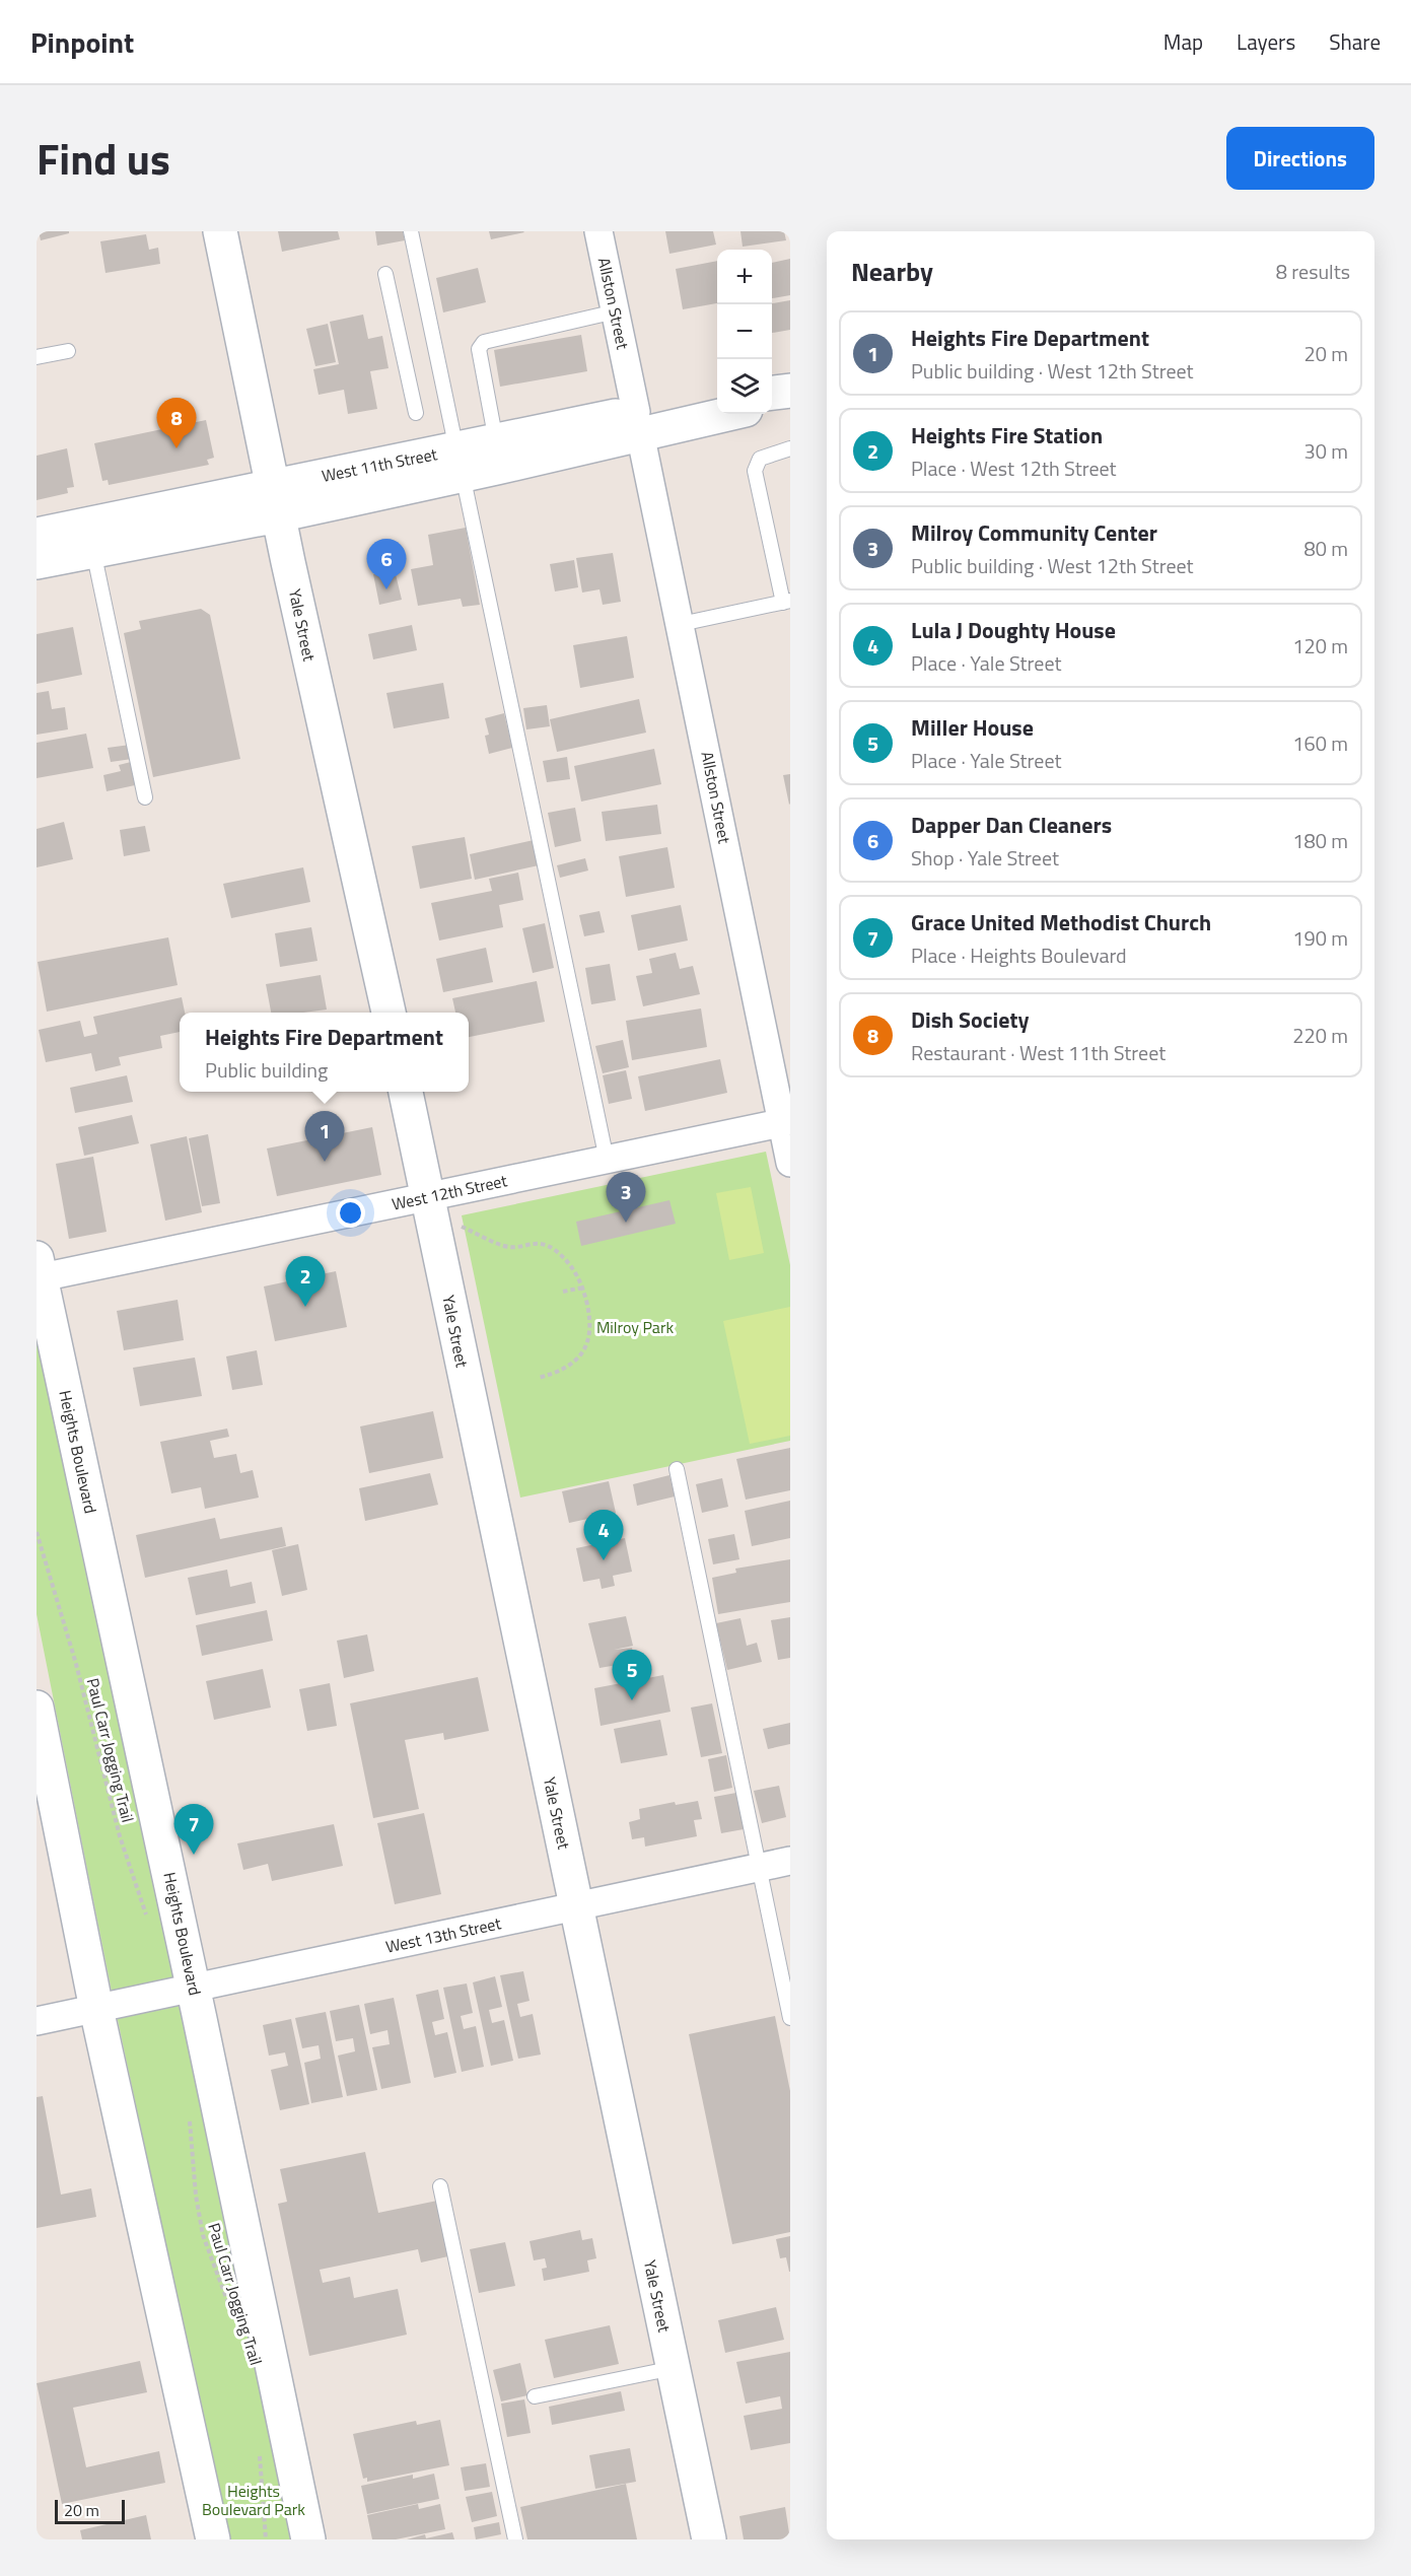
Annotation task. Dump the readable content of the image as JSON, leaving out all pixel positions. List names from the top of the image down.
{
  "streets": {
    "main road": ["West 11th Street", "Yale Street", "Heights Boulevard"],
    "street": ["Allston Street", "West 12th Street", "West 13th Street"],
    "path": ["Paul Carr Jogging Trail"]
  },
  "crossings": [
    ["Allston Street", "West 11th Street"],
    ["Allston Street", "West 12th Street"],
    ["West 11th Street", "Yale Street"],
    ["Yale Street", "West 12th Street"],
    ["Yale Street", "West 13th Street"],
    ["West 12th Street", "Heights Boulevard"],
    ["Heights Boulevard", "West 13th Street"]
  ],
  "parks": ["Milroy Park", "Heights Boulevard Park"],
  "scale_bar": "20 m",
  "page": {
    "header": "Pinpoint",
    "nav": ["Map", "Layers", "Share"],
    "title": "Find us",
    "buttons": "Directions",
    "heading": ["Nearby", "8 results"],
    "map_buttons": ["+", "−"],
    "list": [
      {
        "mark": "1",
        "name": "Heights Fire Department",
        "note": "Public building · West 12th Street",
        "value": "20 m"
      },
      {
        "mark": "2",
        "name": "Heights Fire Station",
        "note": "Place · West 12th Street",
        "value": "30 m"
      },
      {
        "mark": "3",
        "name": "Milroy Community Center",
        "note": "Public building · West 12th Street",
        "value": "80 m"
      },
      {
        "mark": "4",
        "name": "Lula J Doughty House",
        "note": "Place · Yale Street",
        "value": "120 m"
      },
      {
        "mark": "5",
        "name": "Miller House",
        "note": "Place · Yale Street",
        "value": "160 m"
      },
      {
        "mark": "6",
        "name": "Dapper Dan Cleaners",
        "note": "Shop · Yale Street",
        "value": "180 m"
      },
      {
        "mark": "7",
        "name": "Grace United Methodist Church",
        "note": "Place · Heights Boulevard",
        "value": "190 m"
      },
      {
        "mark": "8",
        "name": "Dish Society",
        "note": "Restaurant · West 11th Street",
        "value": "220 m"
      }
    ],
    "pins": [
      "8",
      "6",
      "1",
      "3",
      "2",
      "4",
      "5",
      "7"
    ],
    "popup": ["Heights Fire Department", "Public building"],
    "scale": "20 m"
  }
}
